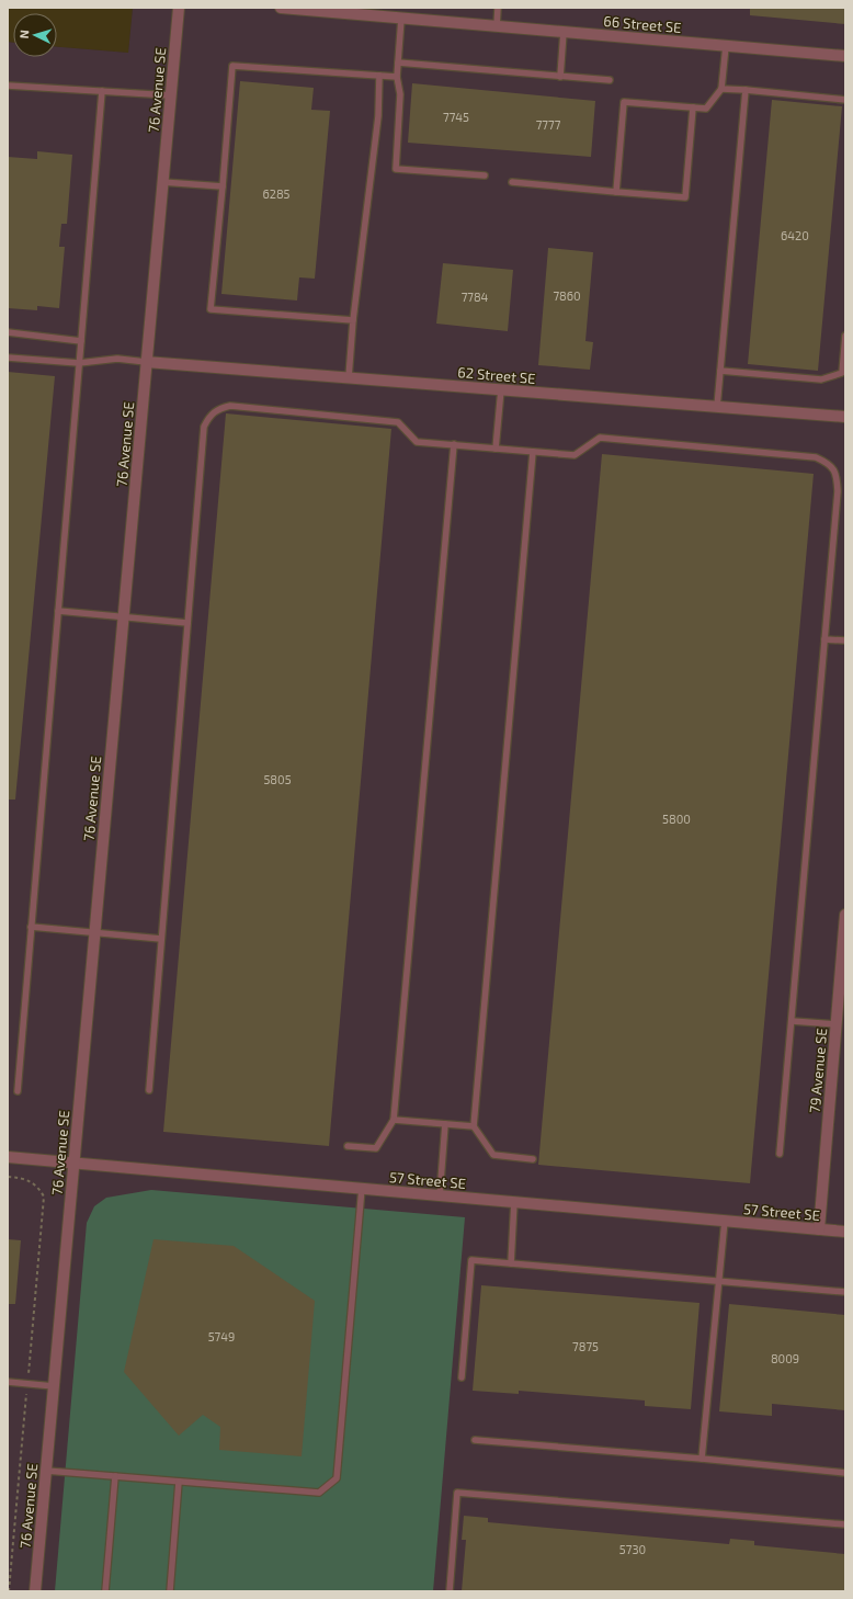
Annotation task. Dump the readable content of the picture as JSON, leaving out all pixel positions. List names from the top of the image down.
{
  "streets": {
    "street": [
      "66 Street SE",
      "76 Avenue SE",
      "62 Street SE",
      "79 Avenue SE",
      "57 Street SE"
    ]
  },
  "crossings": [
    ["76 Avenue SE", "62 Street SE"],
    ["76 Avenue SE", "57 Street SE"],
    ["79 Avenue SE", "57 Street SE"]
  ],
  "house_numbers": [
    "7745",
    "7777",
    "6285",
    "6420",
    "7860",
    "7784",
    "5805",
    "5800",
    "5749",
    "7875",
    "8009",
    "5730"
  ],
  "north": "left"
}
